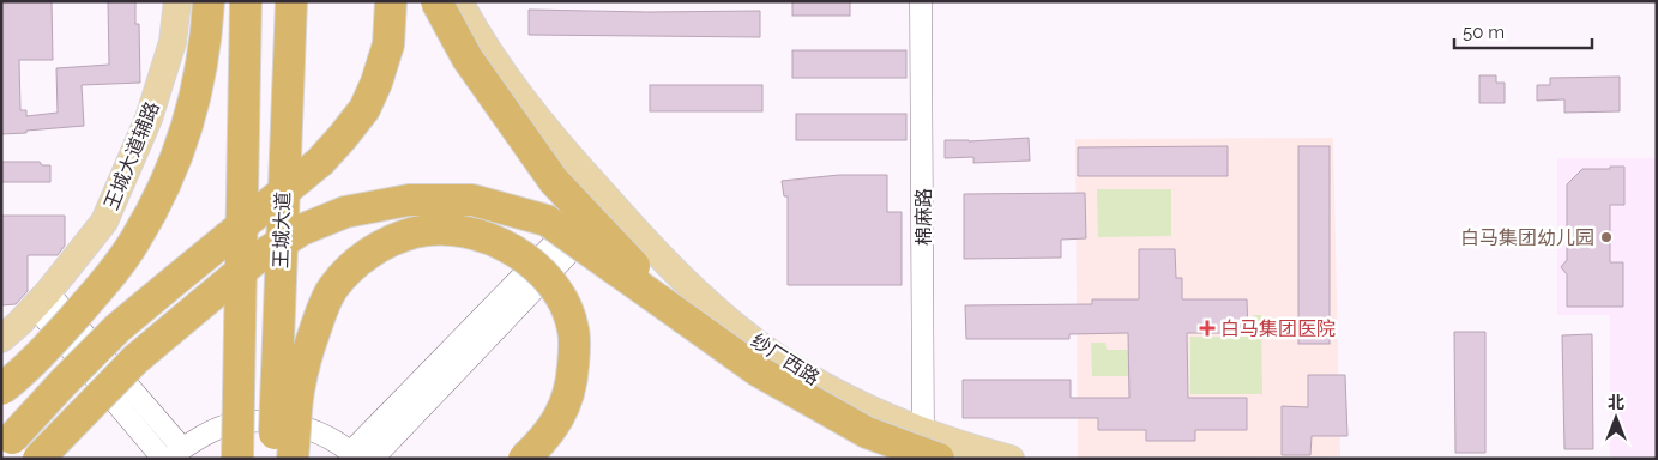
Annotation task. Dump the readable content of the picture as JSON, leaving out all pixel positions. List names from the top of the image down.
{
  "streets": {
    "highway": ["王城大道"],
    "main road": ["王城大道辅路", "纱厂西路"],
    "street": ["棉麻路"]
  },
  "crossings": [
    ["棉麻路", "纱厂西路"]
  ],
  "places": {
    "other": ["白马集团幼儿园"],
    "health": ["白马集团医院"]
  },
  "scale_bar": "50 m",
  "north": "top"
}
